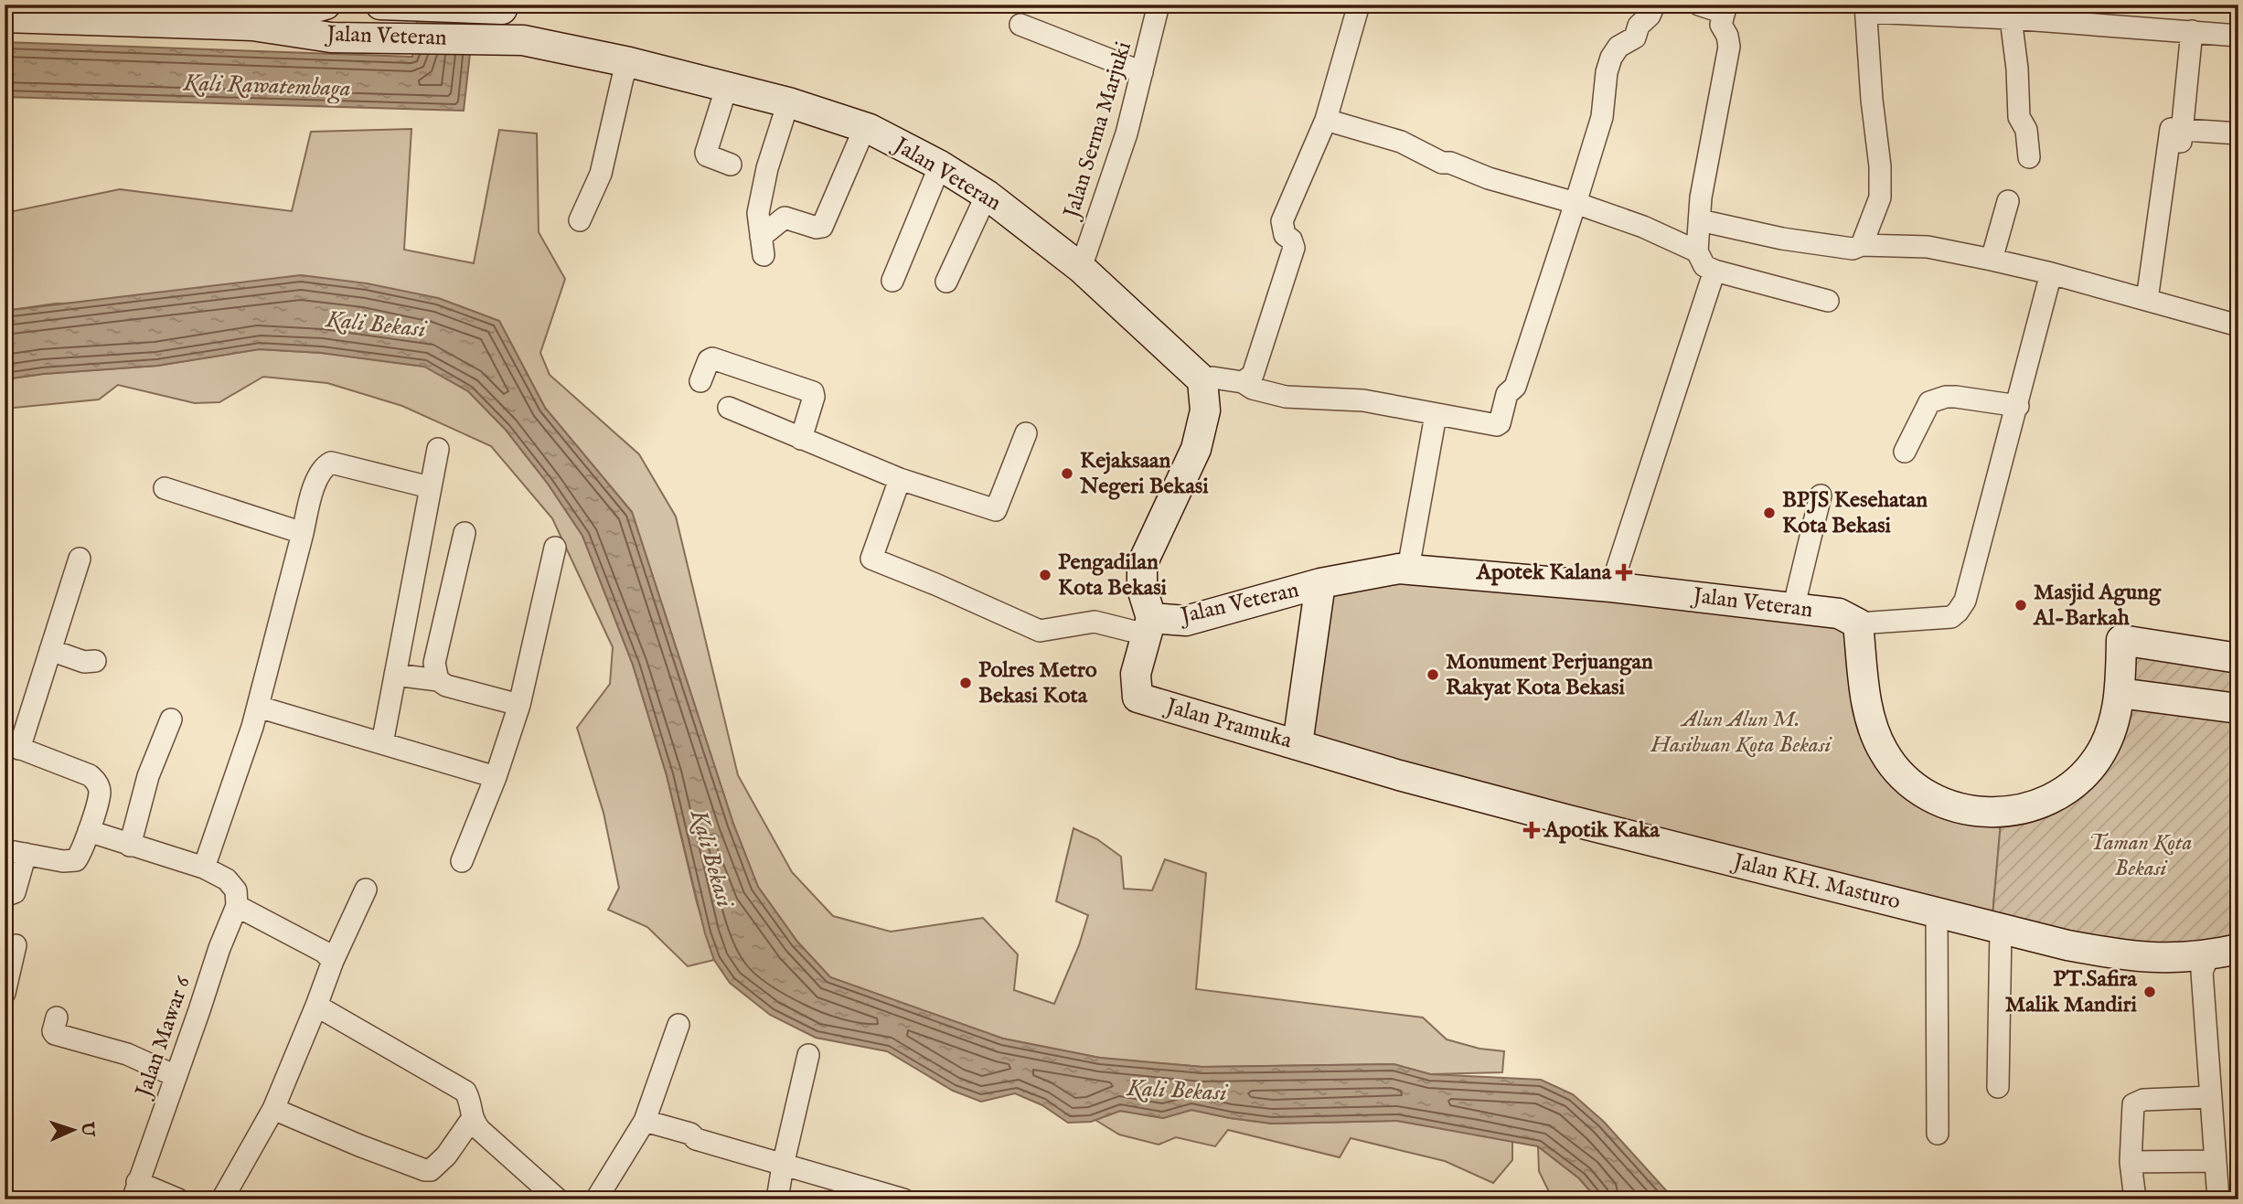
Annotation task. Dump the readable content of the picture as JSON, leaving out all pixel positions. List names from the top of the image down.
{
  "streets": {
    "street": [
      "Jalan Veteran",
      "Jalan Serma Marjuki",
      "Jalan Pramuka",
      "Jalan KH. Masturo",
      "Jalan Mawar 6"
    ]
  },
  "crossings": [
    ["Jalan Veteran", "Jalan Serma Marjuki"],
    ["Jalan Veteran", "Jalan Pramuka"],
    ["Jalan Pramuka", "Jalan KH. Masturo"]
  ],
  "water": ["Kali Rawatembaga", "Kali Bekasi"],
  "parks": ["Alun Alun M. Hasibuan Kota Bekasi", "Taman Kota Bekasi"],
  "places": {
    "other": [
      "Kejaksaan Negeri Bekasi",
      "BPJS Kesehatan Kota Bekasi",
      "Pengadilan Kota Bekasi",
      "Masjid Agung Al-Barkah",
      "Monument Perjuangan Rakyat Kota Bekasi",
      "Polres Metro Bekasi Kota",
      "PT.Safira Malik Mandiri"
    ],
    "health": ["Apotek Kalana", "Apotik Kaka"]
  },
  "north": "right"
}
